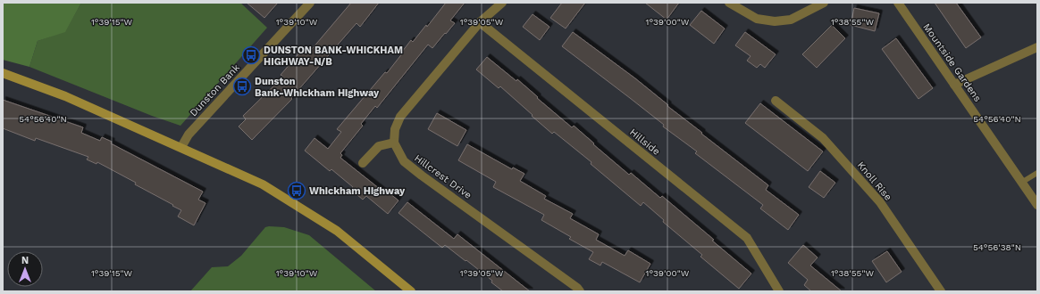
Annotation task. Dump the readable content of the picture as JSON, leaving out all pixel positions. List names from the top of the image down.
{
  "streets": {
    "street": [
      "Mountside Gardens",
      "Dunston Bank",
      "Hillside",
      "Hillcrest Drive",
      "Knoll Rise"
    ]
  },
  "places": {
    "bus stop": ["DUNSTON BANK-WHICKHAM HIGHWAY-N/B", "Dunston Bank-Whickham Highway", "Whickham Highway"]
  },
  "north": "top",
  "coordinates": [
    "1°39'15\"W",
    "1°39'10\"W",
    "1°39'05\"W",
    "1°39'00\"W",
    "1°38'55\"W",
    "54°56'40\"N",
    "54°56'38\"N"
  ]
}
